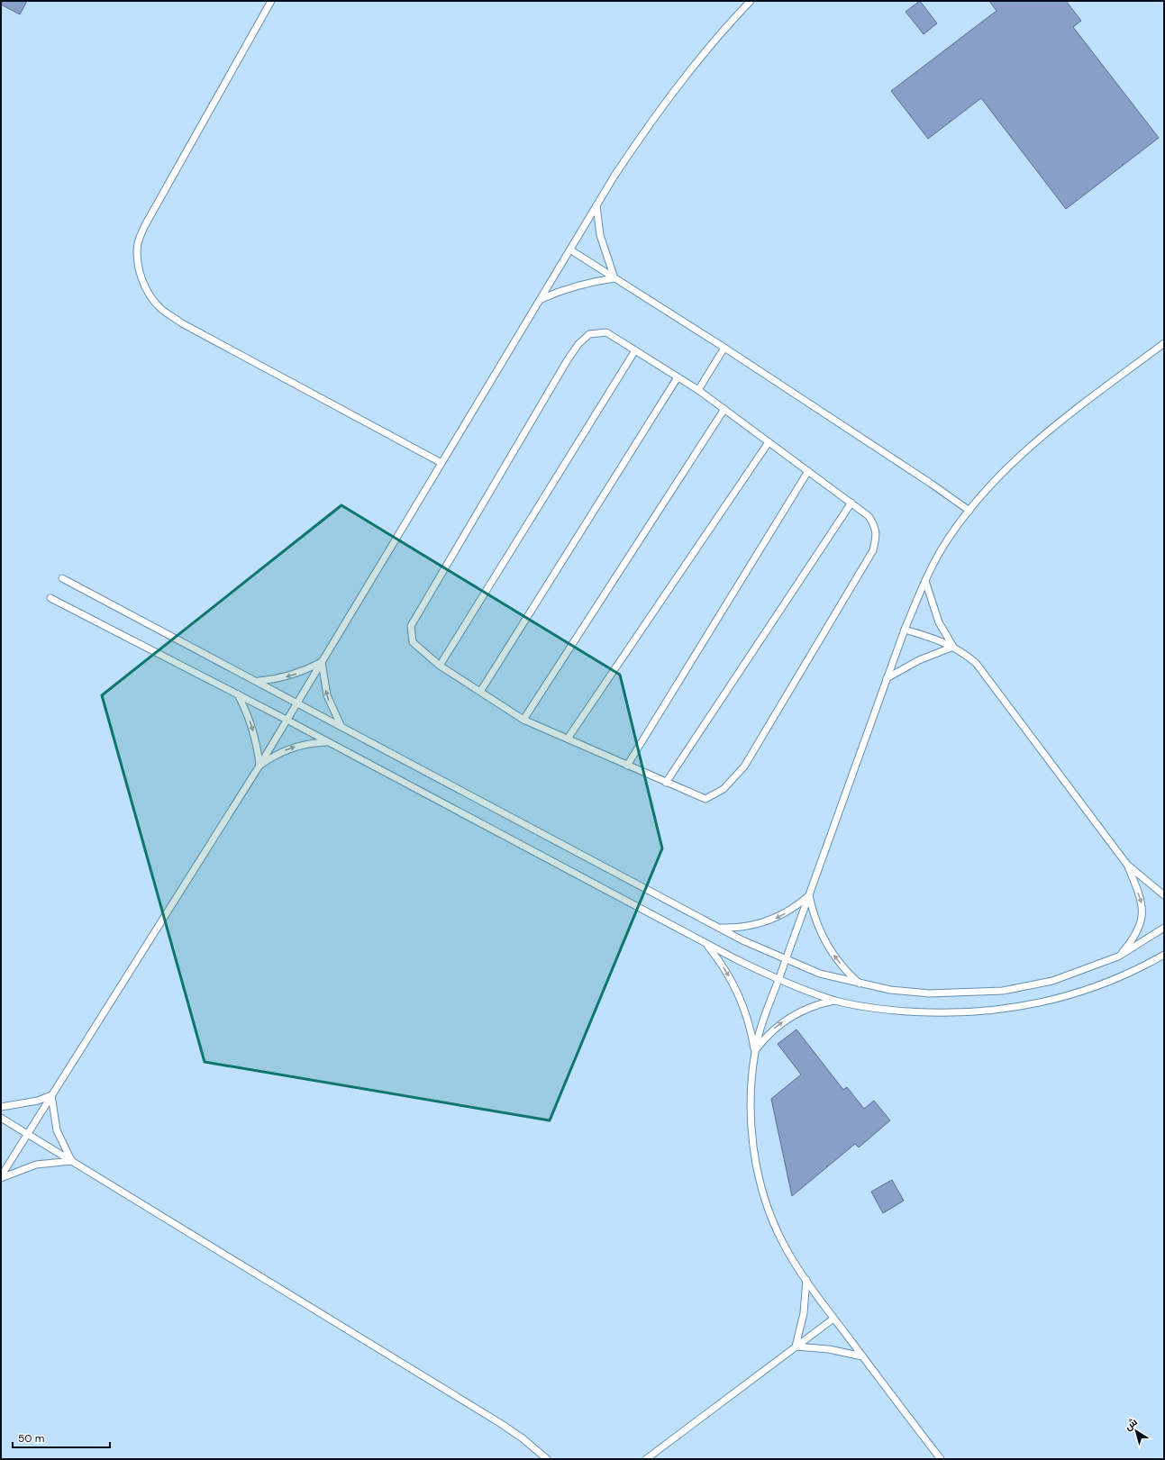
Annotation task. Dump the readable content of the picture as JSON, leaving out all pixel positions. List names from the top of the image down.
{
  "scale_bar": "50 m",
  "north": "top left"
}
